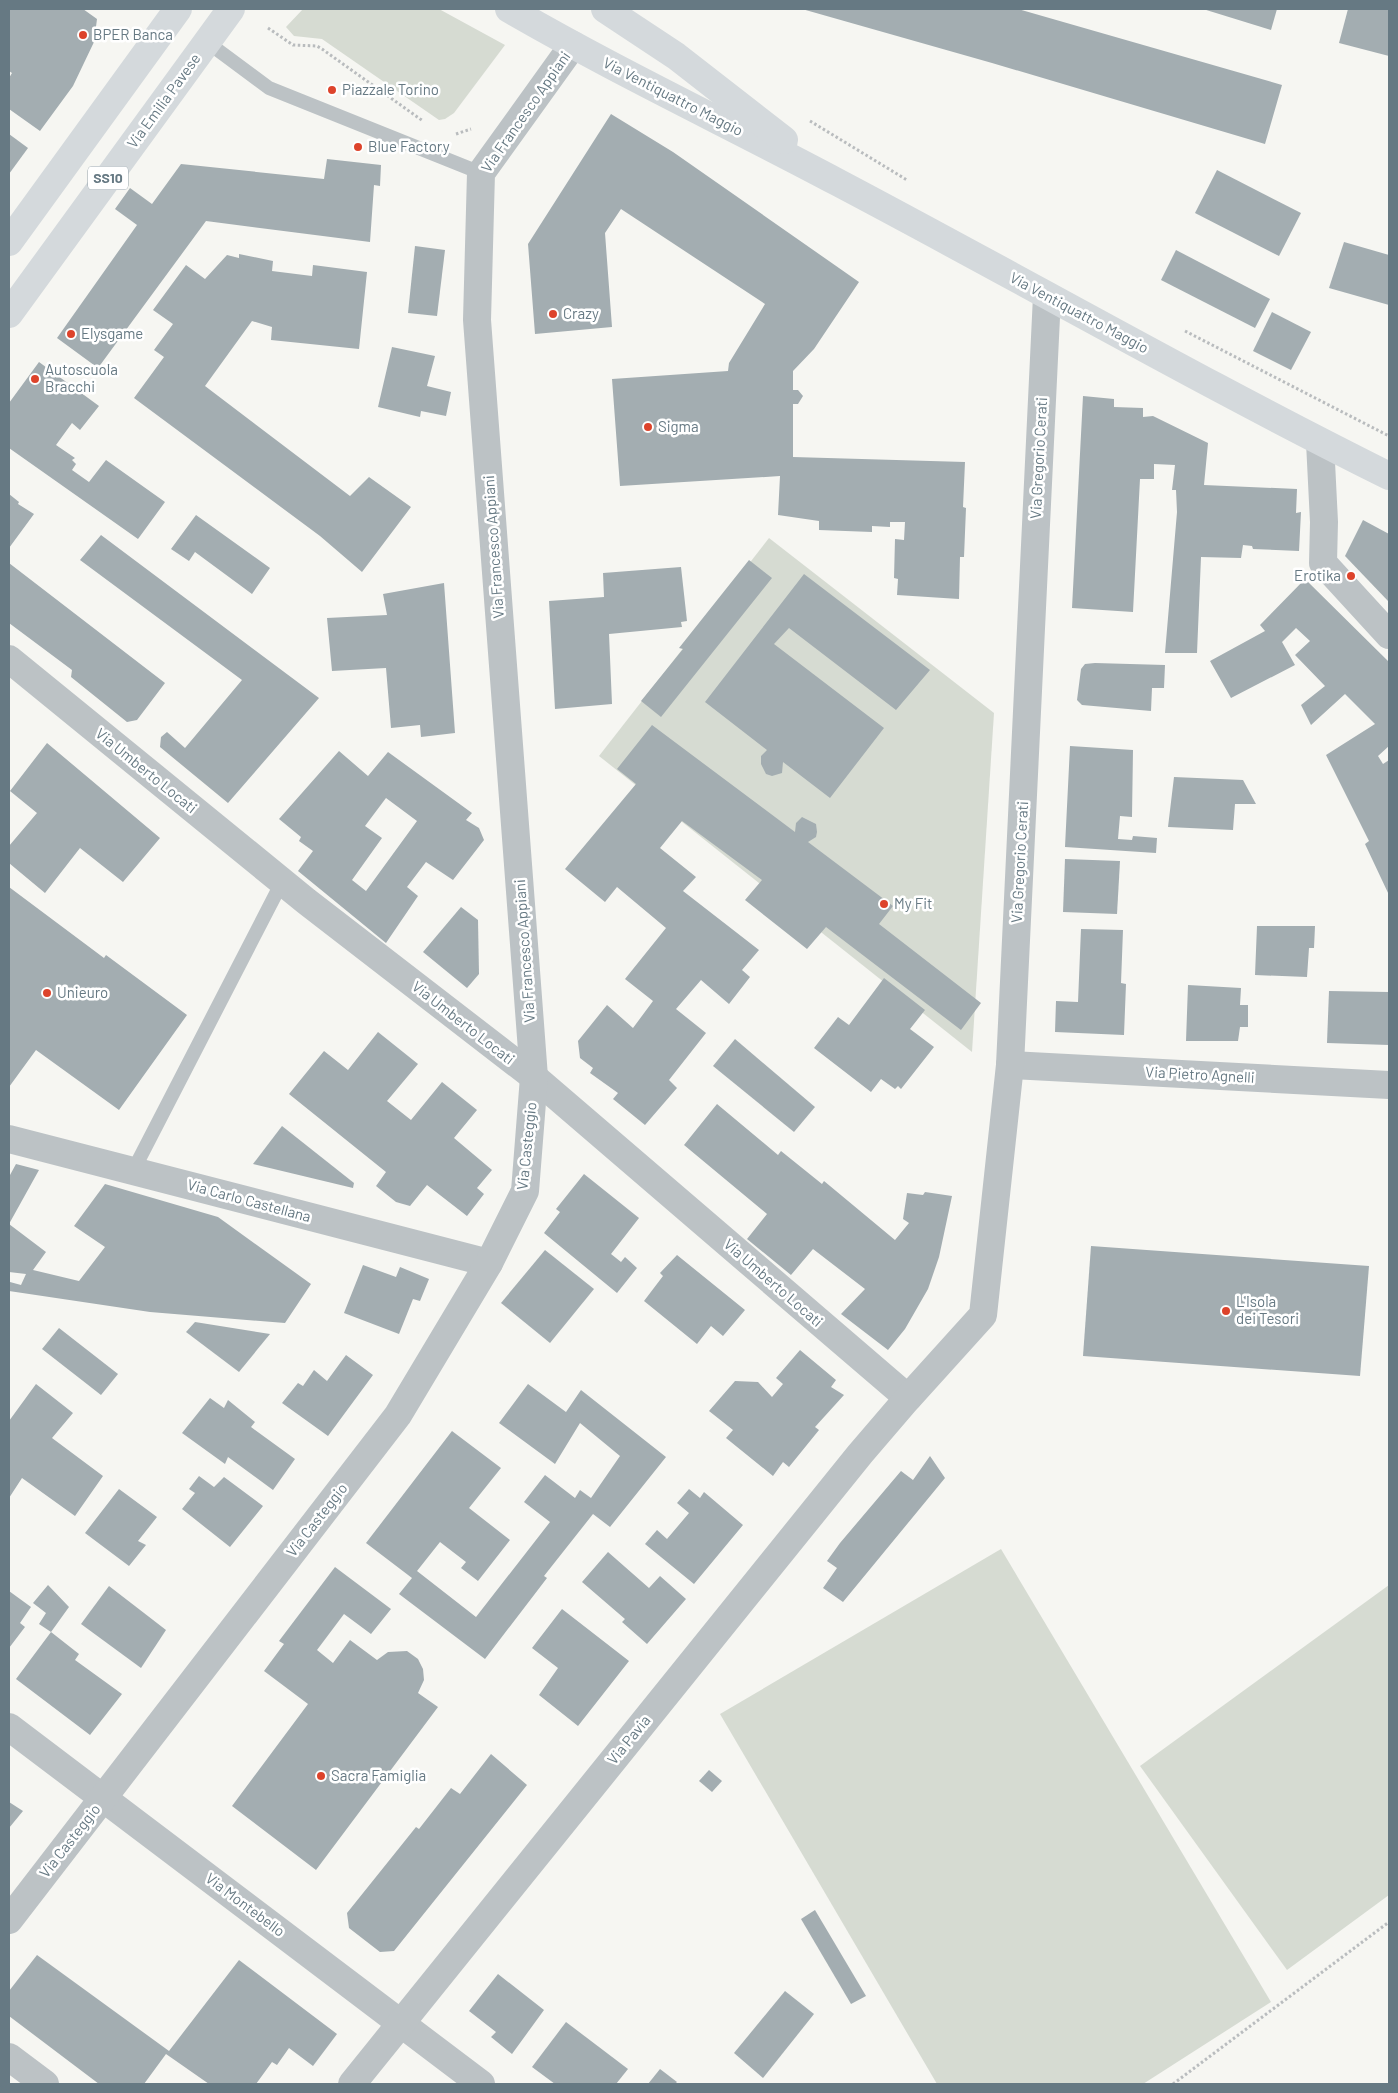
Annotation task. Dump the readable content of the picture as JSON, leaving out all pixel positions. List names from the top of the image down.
{
  "streets": {
    "main road": ["Via Ventiquattro Maggio", "Via Emilia Pavese", "SS10"],
    "street": [
      "Via Francesco Appiani",
      "Via Gregorio Cerati",
      "Via Umberto Locati",
      "Via Pietro Agnelli",
      "Via Casteggio",
      "Via Carlo Castellana",
      "Via Pavia",
      "Via Montebello"
    ]
  },
  "crossings": [
    ["Via Ventiquattro Maggio", "Via Francesco Appiani"],
    ["Via Ventiquattro Maggio", "Via Gregorio Cerati"],
    ["Via Francesco Appiani", "Via Umberto Locati"],
    ["Via Francesco Appiani", "Via Casteggio"],
    ["Via Gregorio Cerati", "Via Umberto Locati"],
    ["Via Gregorio Cerati", "Via Pietro Agnelli"],
    ["Via Gregorio Cerati", "Via Pavia"],
    ["Via Umberto Locati", "Via Casteggio"],
    ["Via Umberto Locati", "Via Pavia"],
    ["Via Casteggio", "Via Carlo Castellana"],
    ["Via Casteggio", "Via Montebello"],
    ["Via Pavia", "Via Montebello"]
  ],
  "places": [
    "BPER Banca",
    "Piazzale Torino",
    "Blue Factory",
    "Crazy",
    "Elysgame",
    "Autoscuola Bracchi",
    "Sigma",
    "Erotika",
    "My Fit",
    "Unieuro",
    "L'Isola dei Tesori",
    "Sacra Famiglia"
  ]
}
